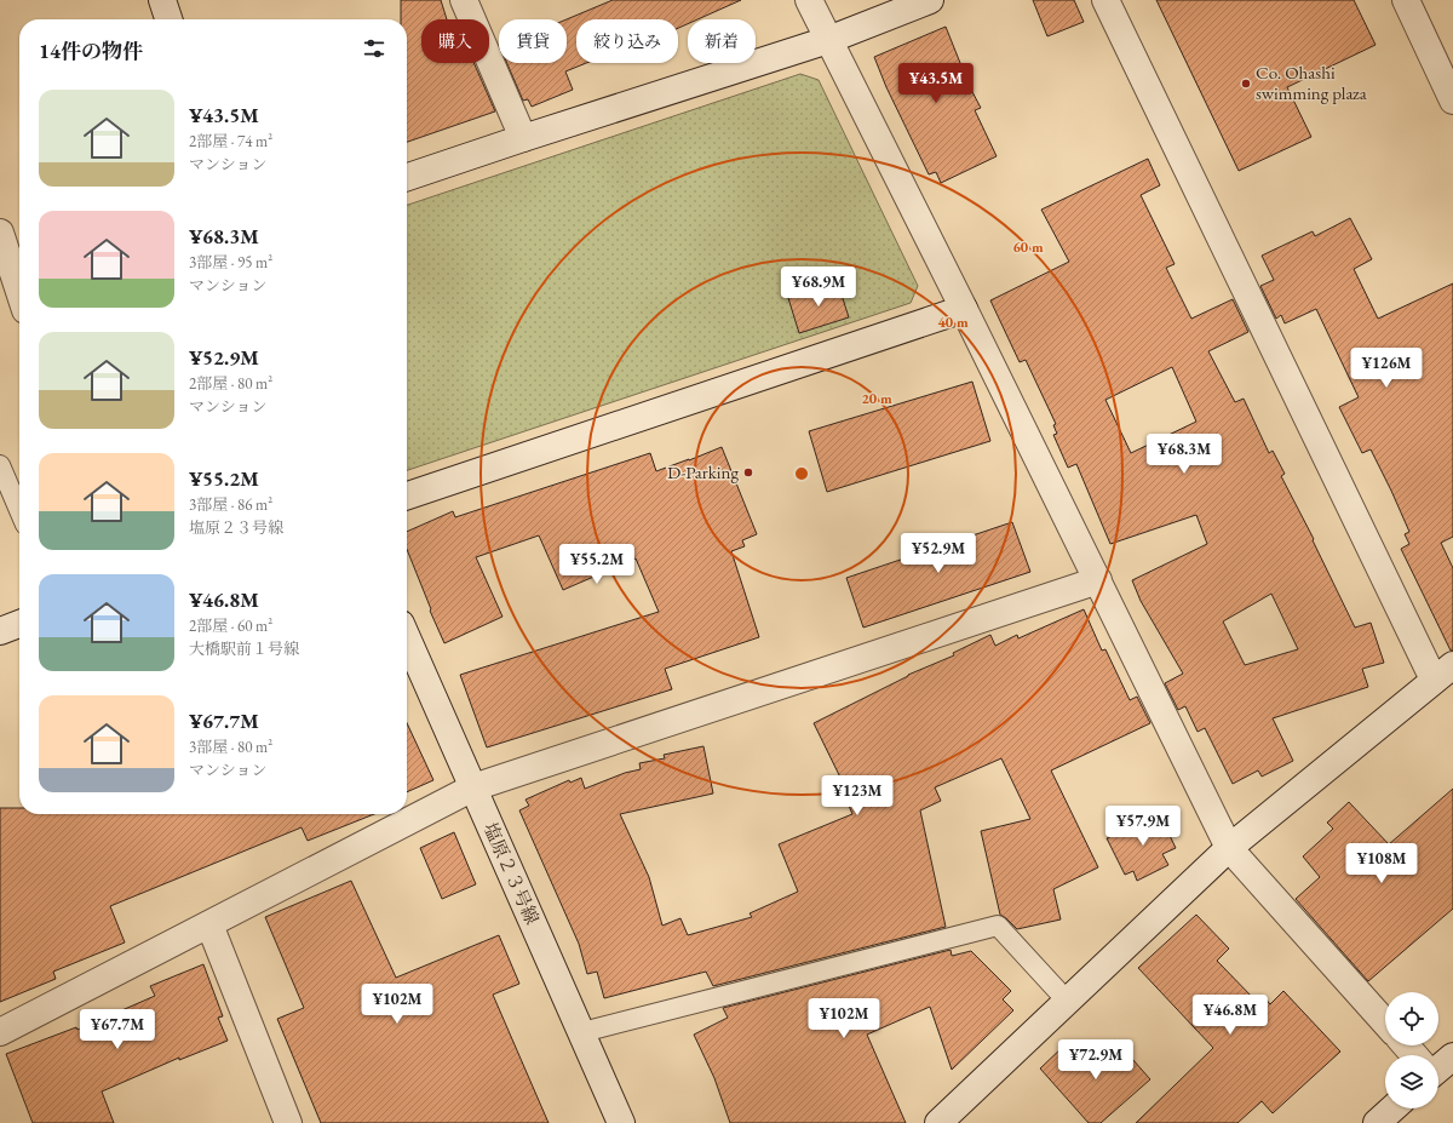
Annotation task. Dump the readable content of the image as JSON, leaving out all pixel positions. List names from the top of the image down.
{
  "streets": {
    "street": ["塩原２３号線"]
  },
  "places": ["Co. Ohashi swimming plaza", "D-Parking"],
  "page": {
    "chip": [
      "購入",
      "賃貸",
      "絞り込み",
      "新着"
    ],
    "heading": "14件の物件",
    "price": [
      "¥43.5M",
      "¥68.9M",
      "¥126M",
      "¥68.3M",
      "¥52.9M",
      "¥55.2M",
      "¥123M",
      "¥57.9M",
      "¥108M",
      "¥102M",
      "¥46.8M",
      "¥102M",
      "¥67.7M",
      "¥72.9M"
    ],
    "list": [
      {
        "name": "¥43.5M",
        "note": "2部屋 · 74 m² · マンション"
      },
      {
        "name": "¥68.3M",
        "note": "3部屋 · 95 m² · マンション"
      },
      {
        "name": "¥52.9M",
        "note": "2部屋 · 80 m² · マンション"
      },
      {
        "name": "¥55.2M",
        "note": "3部屋 · 86 m² · 塩原２３号線"
      },
      {
        "name": "¥46.8M",
        "note": "2部屋 · 60 m² · 大橋駅前１号線"
      },
      {
        "name": "¥67.7M",
        "note": "3部屋 · 80 m² · マンション"
      }
    ]
  },
  "rings": ["60 m", "40 m", "20 m"]
}
